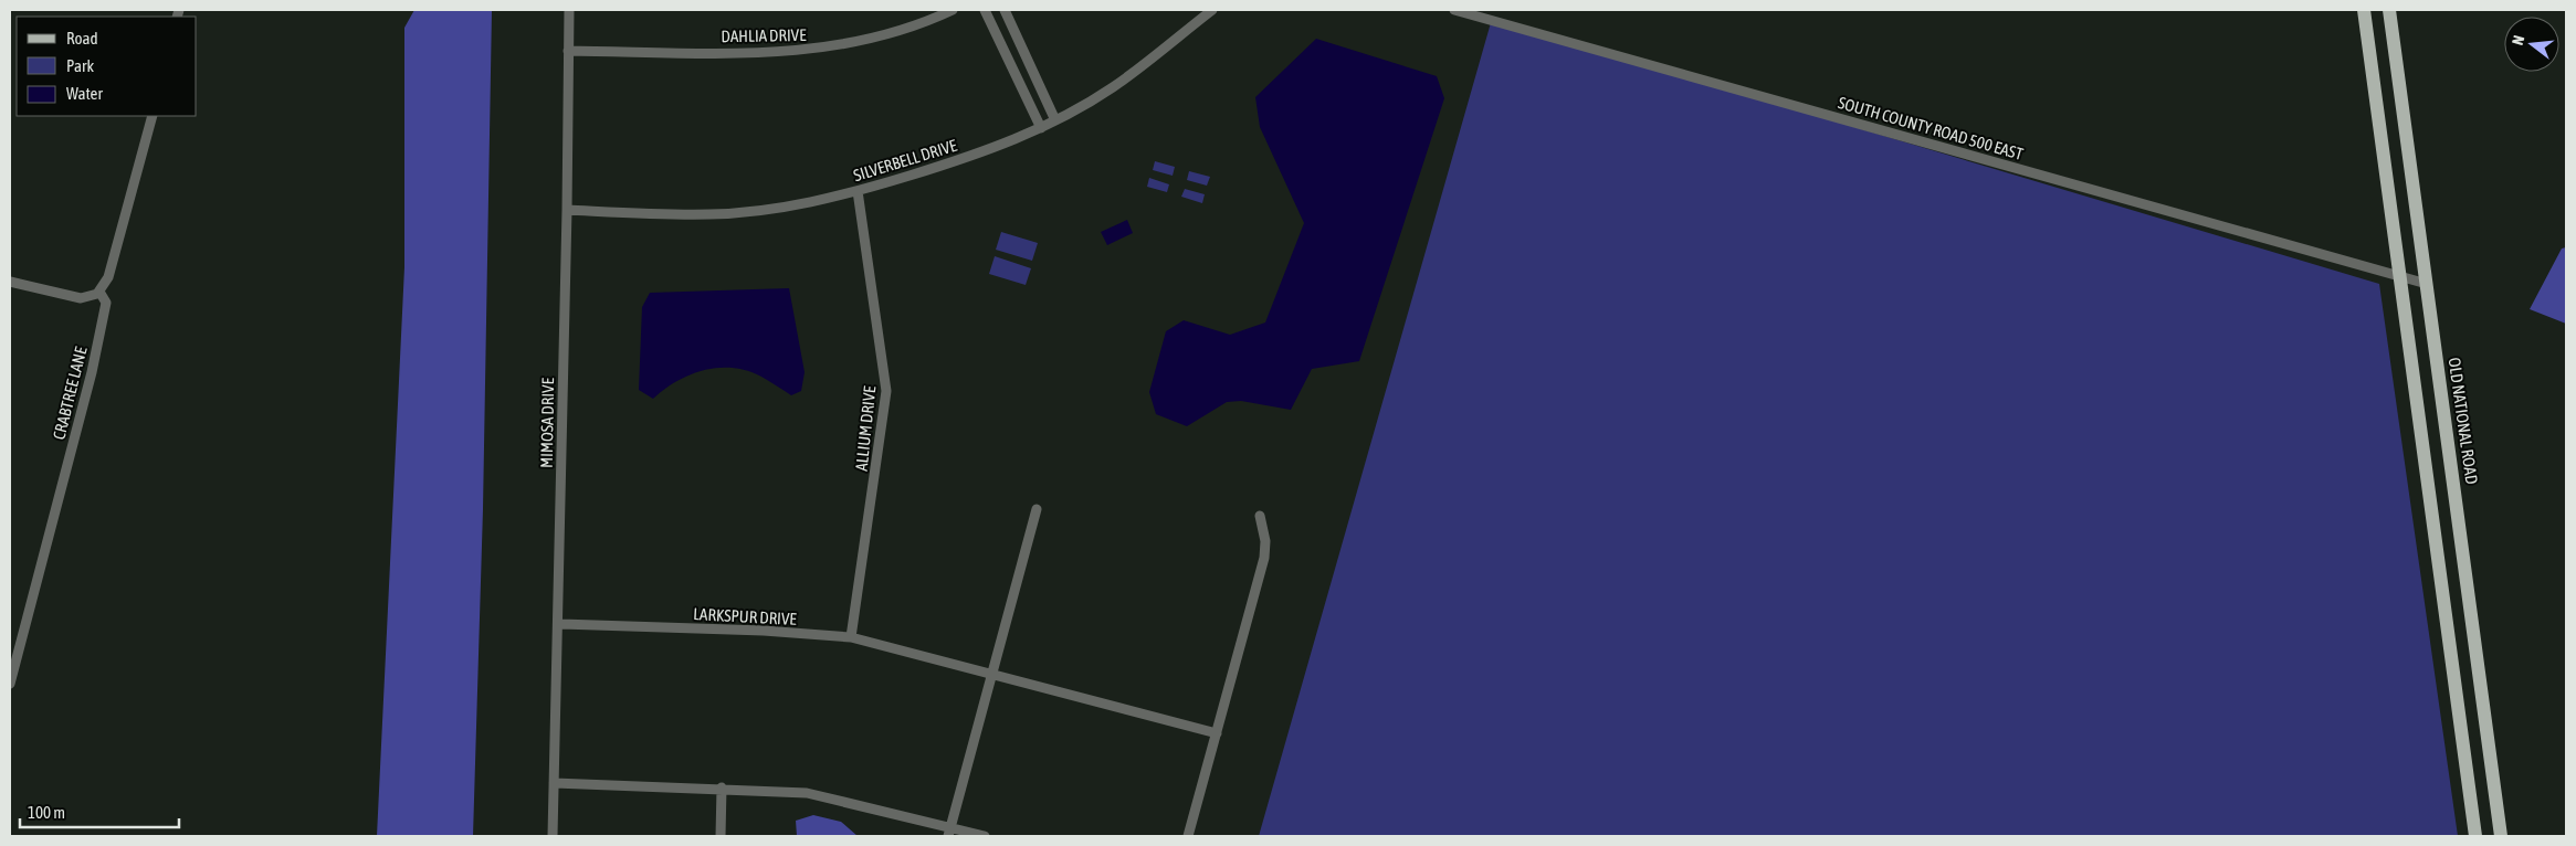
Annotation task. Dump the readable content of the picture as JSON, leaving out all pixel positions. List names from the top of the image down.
{
  "streets": {
    "main road": ["OLD NATIONAL ROAD"],
    "street": [
      "DAHLIA DRIVE",
      "SOUTH COUNTY ROAD 500 EAST",
      "SILVERBELL DRIVE",
      "CRABTREE LANE",
      "MIMOSA DRIVE",
      "ALLIUM DRIVE",
      "LARKSPUR DRIVE"
    ]
  },
  "crossings": [
    ["DAHLIA DRIVE", "MIMOSA DRIVE"],
    ["SOUTH COUNTY ROAD 500 EAST", "OLD NATIONAL ROAD"],
    ["SILVERBELL DRIVE", "MIMOSA DRIVE"],
    ["SILVERBELL DRIVE", "ALLIUM DRIVE"],
    ["MIMOSA DRIVE", "LARKSPUR DRIVE"],
    ["ALLIUM DRIVE", "LARKSPUR DRIVE"]
  ],
  "legend": ["Road", "Park", "Water"],
  "scale_bar": "100 m",
  "north": "left"
}
